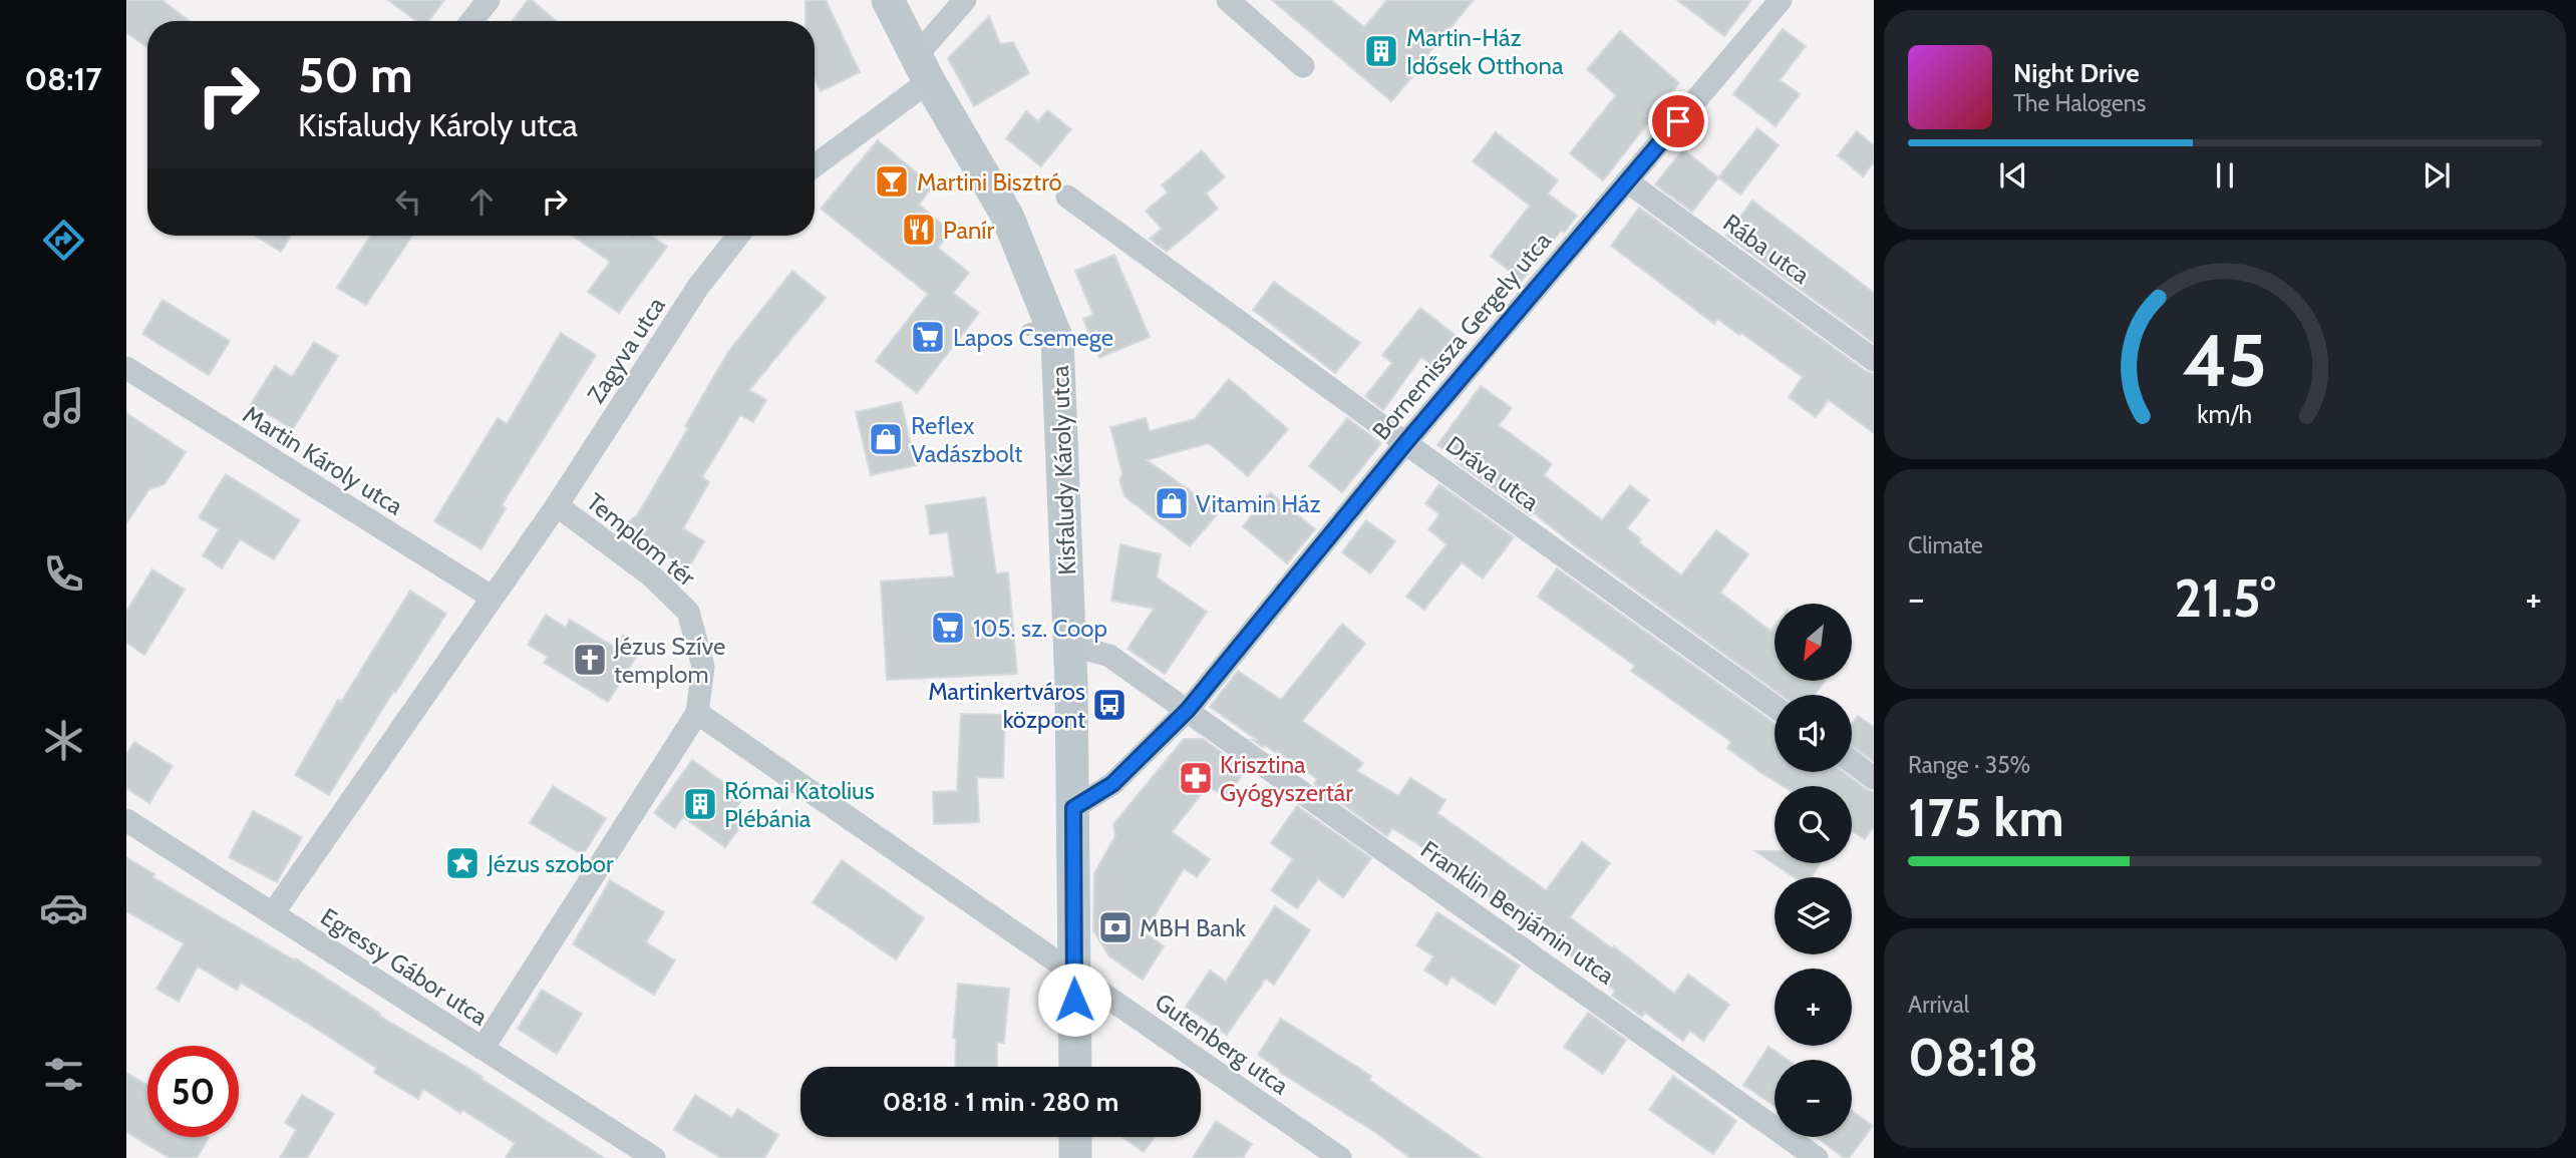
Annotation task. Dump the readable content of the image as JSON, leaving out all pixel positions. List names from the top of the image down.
{
  "streets": {
    "main road": ["Kisfaludy Károly utca"],
    "street": [
      "Rába utca",
      "Bornemissza Gergely utca",
      "Zagyva utca",
      "Martin Károly utca",
      "Dráva utca",
      "Templom tér",
      "Franklin Benjámin utca",
      "Egressy Gábor utca",
      "Gutenberg utca"
    ]
  },
  "crossings": [
    ["Rába utca", "Bornemissza Gergely utca"],
    ["Bornemissza Gergely utca", "Dráva utca"],
    ["Bornemissza Gergely utca", "Franklin Benjámin utca"],
    ["Zagyva utca", "Templom tér"],
    ["Martin Károly utca", "Templom tér"],
    ["Kisfaludy Károly utca", "Gutenberg utca"],
    ["Templom tér", "Egressy Gábor utca"]
  ],
  "places": {
    "building": ["Martin-Ház Idősek Otthona", "Római Katolius Plébánia"],
    "bar": ["Martini Bisztró"],
    "restaurant": ["Panír"],
    "supermarket": ["Lapos Csemege", "105. sz. Coop"],
    "shop": ["Reflex Vadászbolt", "Vitamin Ház"],
    "church": ["Jézus Szíve templom"],
    "bus stop": ["Martinkertváros központ"],
    "pharmacy": ["Krisztina Gyógyszertár"],
    "place": ["Jézus szobor"],
    "bank": ["MBH Bank"]
  },
  "north": "bottom left",
  "page": {
    "tabs": "08:17",
    "turn": ["50 m", "Kisfaludy Károly utca"],
    "song": ["Night Drive", "The Halogens"],
    "tile": [
      "Climate",
      ["Range · 35%", "175 km"],
      ["Arrival", "08:18"]
    ],
    "heat": ["−", "21.5°", "+"],
    "map_buttons": ["+", "−"],
    "limit": "50",
    "trip": "08:18 · 1 min · 280 m",
    "gauge": ["45", "km/h"]
  }
}
